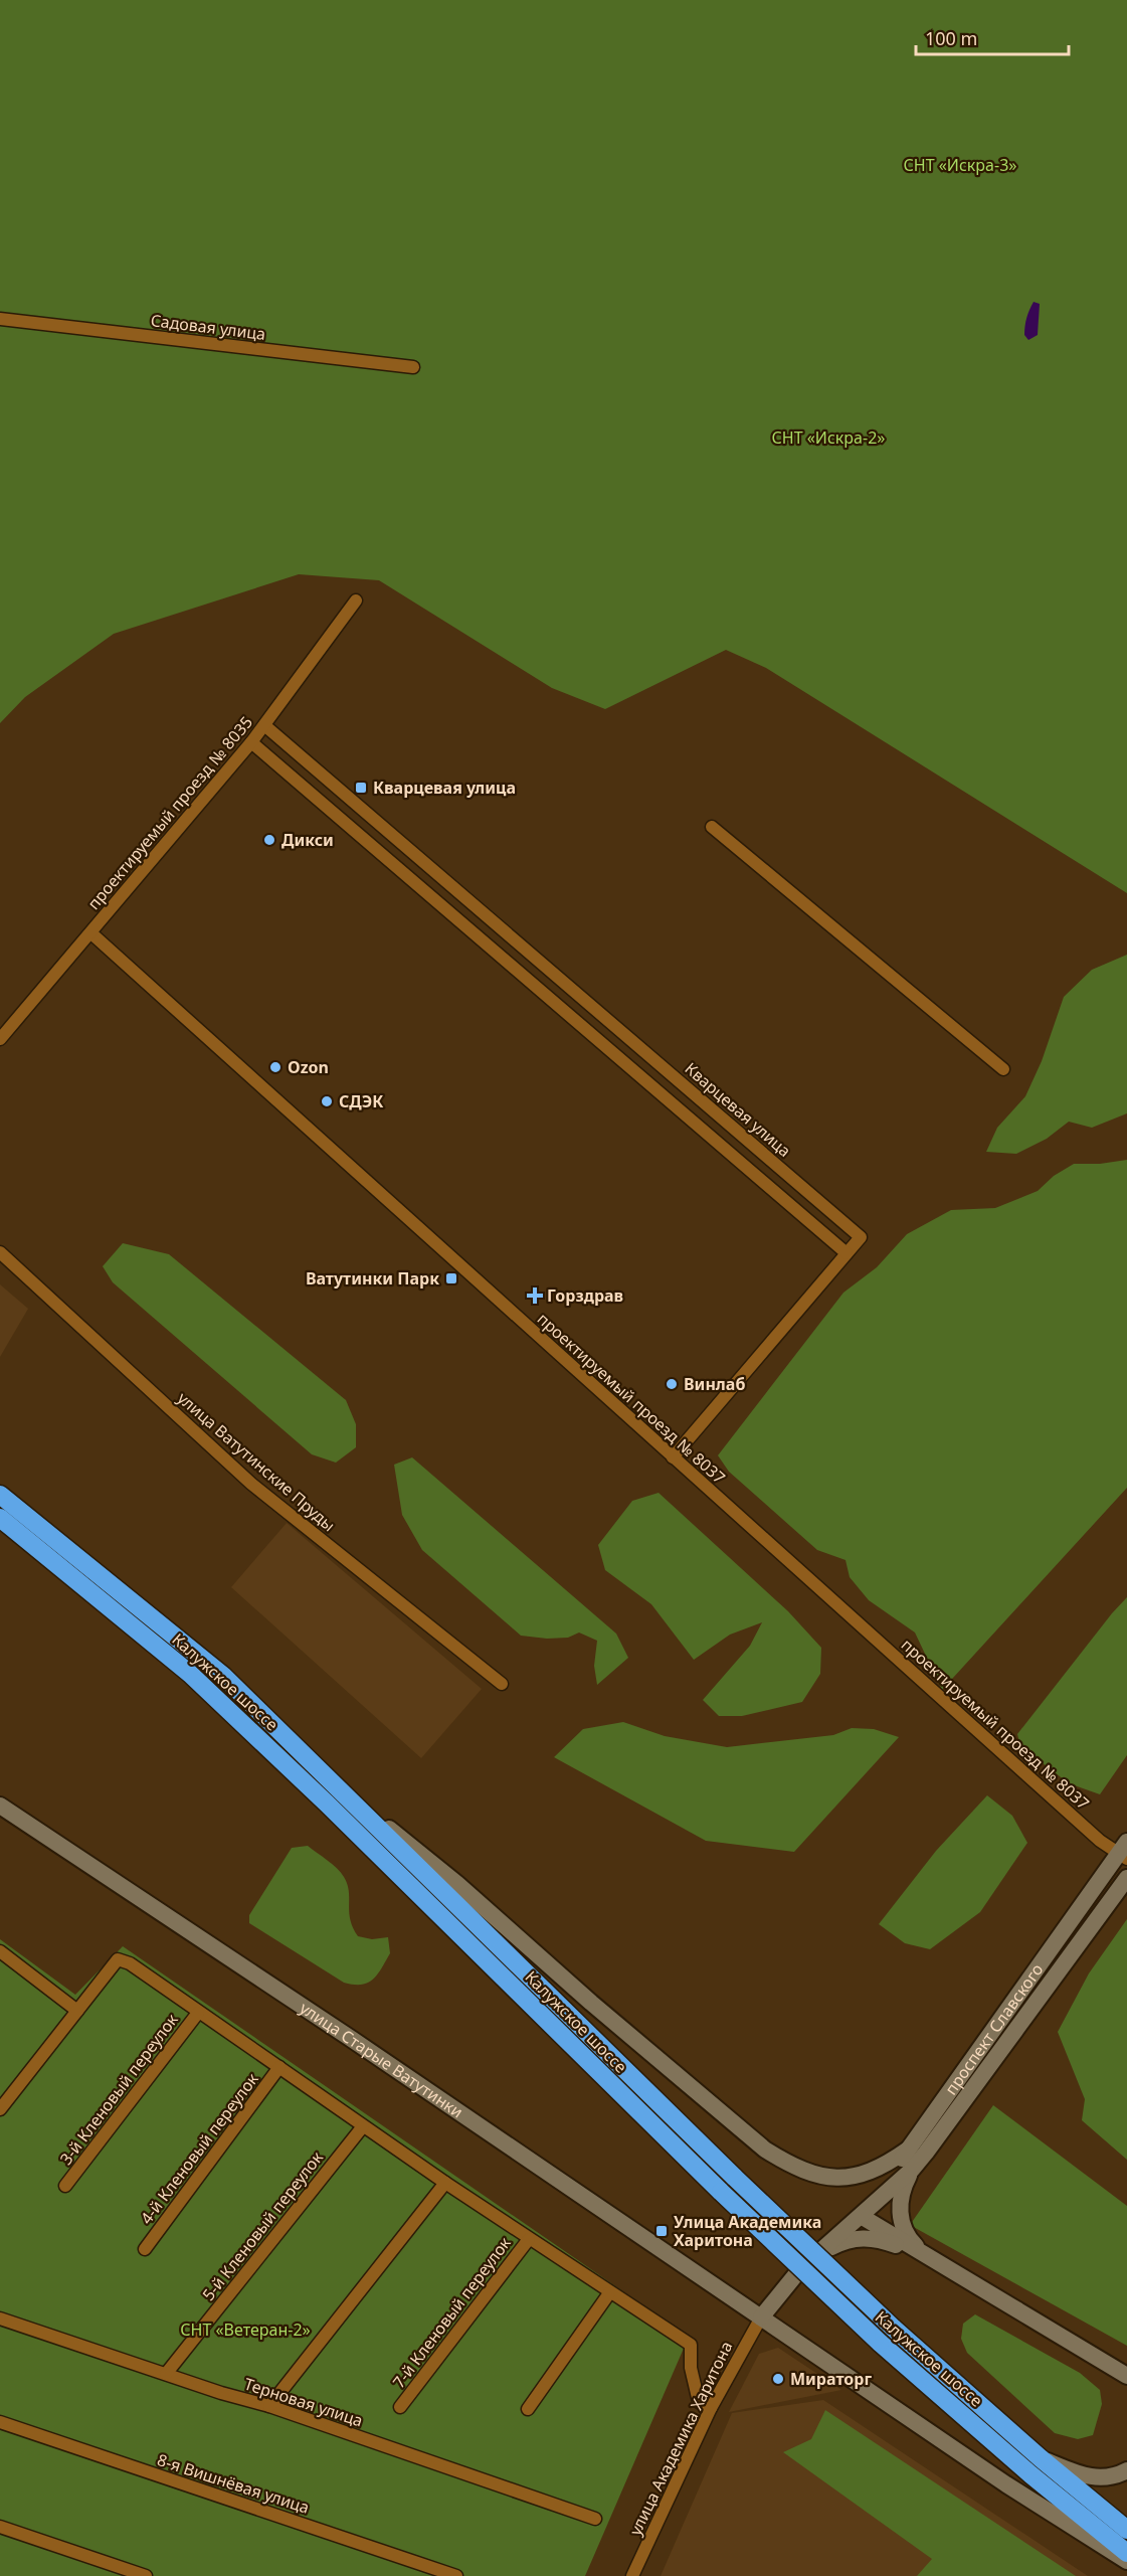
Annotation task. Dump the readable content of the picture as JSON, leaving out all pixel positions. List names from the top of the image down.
{
  "streets": {
    "highway": ["Калужское шоссе"],
    "main road": ["проспект Славского", "улица Старые Ватутинки"],
    "street": [
      "Садовая улица",
      "проектируемый проезд № 8035",
      "Кварцевая улица",
      "проектируемый проезд № 8037",
      "улица Ватутинские Пруды",
      "3-й Кленовый переулок",
      "4-й Кленовый переулок",
      "5-й Кленовый переулок",
      "7-й Кленовый переулок",
      "Терновая улица",
      "улица Академика Харитона",
      "8-я Вишнёвая улица"
    ]
  },
  "crossings": [
    ["проектируемый проезд № 8035", "Кварцевая улица"],
    ["проектируемый проезд № 8035", "проектируемый проезд № 8037"],
    ["проектируемый проезд № 8037", "проспект Славского"],
    ["проспект Славского", "улица Старые Ватутинки"],
    ["проспект Славского", "улица Академика Харитона"],
    ["улица Старые Ватутинки", "улица Академика Харитона"],
    ["5-й Кленовый переулок", "Терновая улица"]
  ],
  "parks": ["СНТ «Искра-3»", "СНТ «Искра-2»", "СНТ «Ветеран-2»"],
  "places": {
    "transit": ["Кварцевая улица", "Ватутинки Парк", "Улица Академика Харитона"],
    "other": [
      "Дикси",
      "Ozon",
      "СДЭК",
      "Винлаб",
      "Мираторг"
    ],
    "health": ["Горздрав"]
  },
  "scale_bar": "100 m"
}
